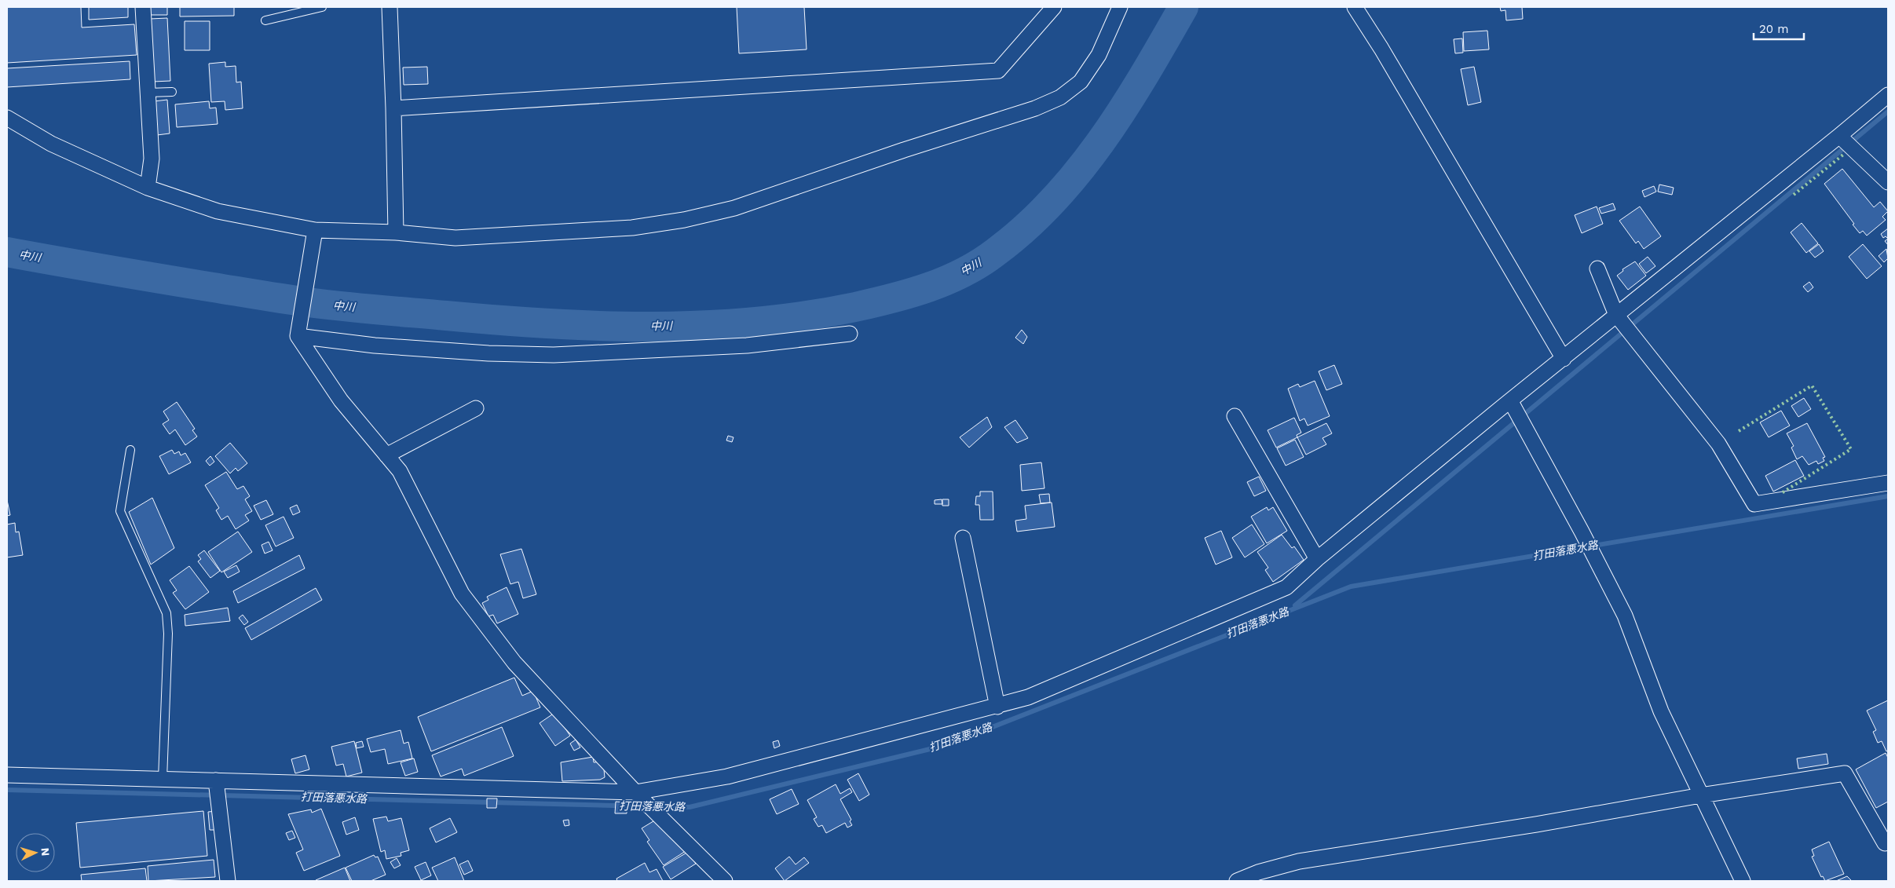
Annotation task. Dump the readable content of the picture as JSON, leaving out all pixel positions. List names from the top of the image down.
{
  "water": ["中川", "打田落悪水路"],
  "scale_bar": "20 m",
  "north": "right"
}
